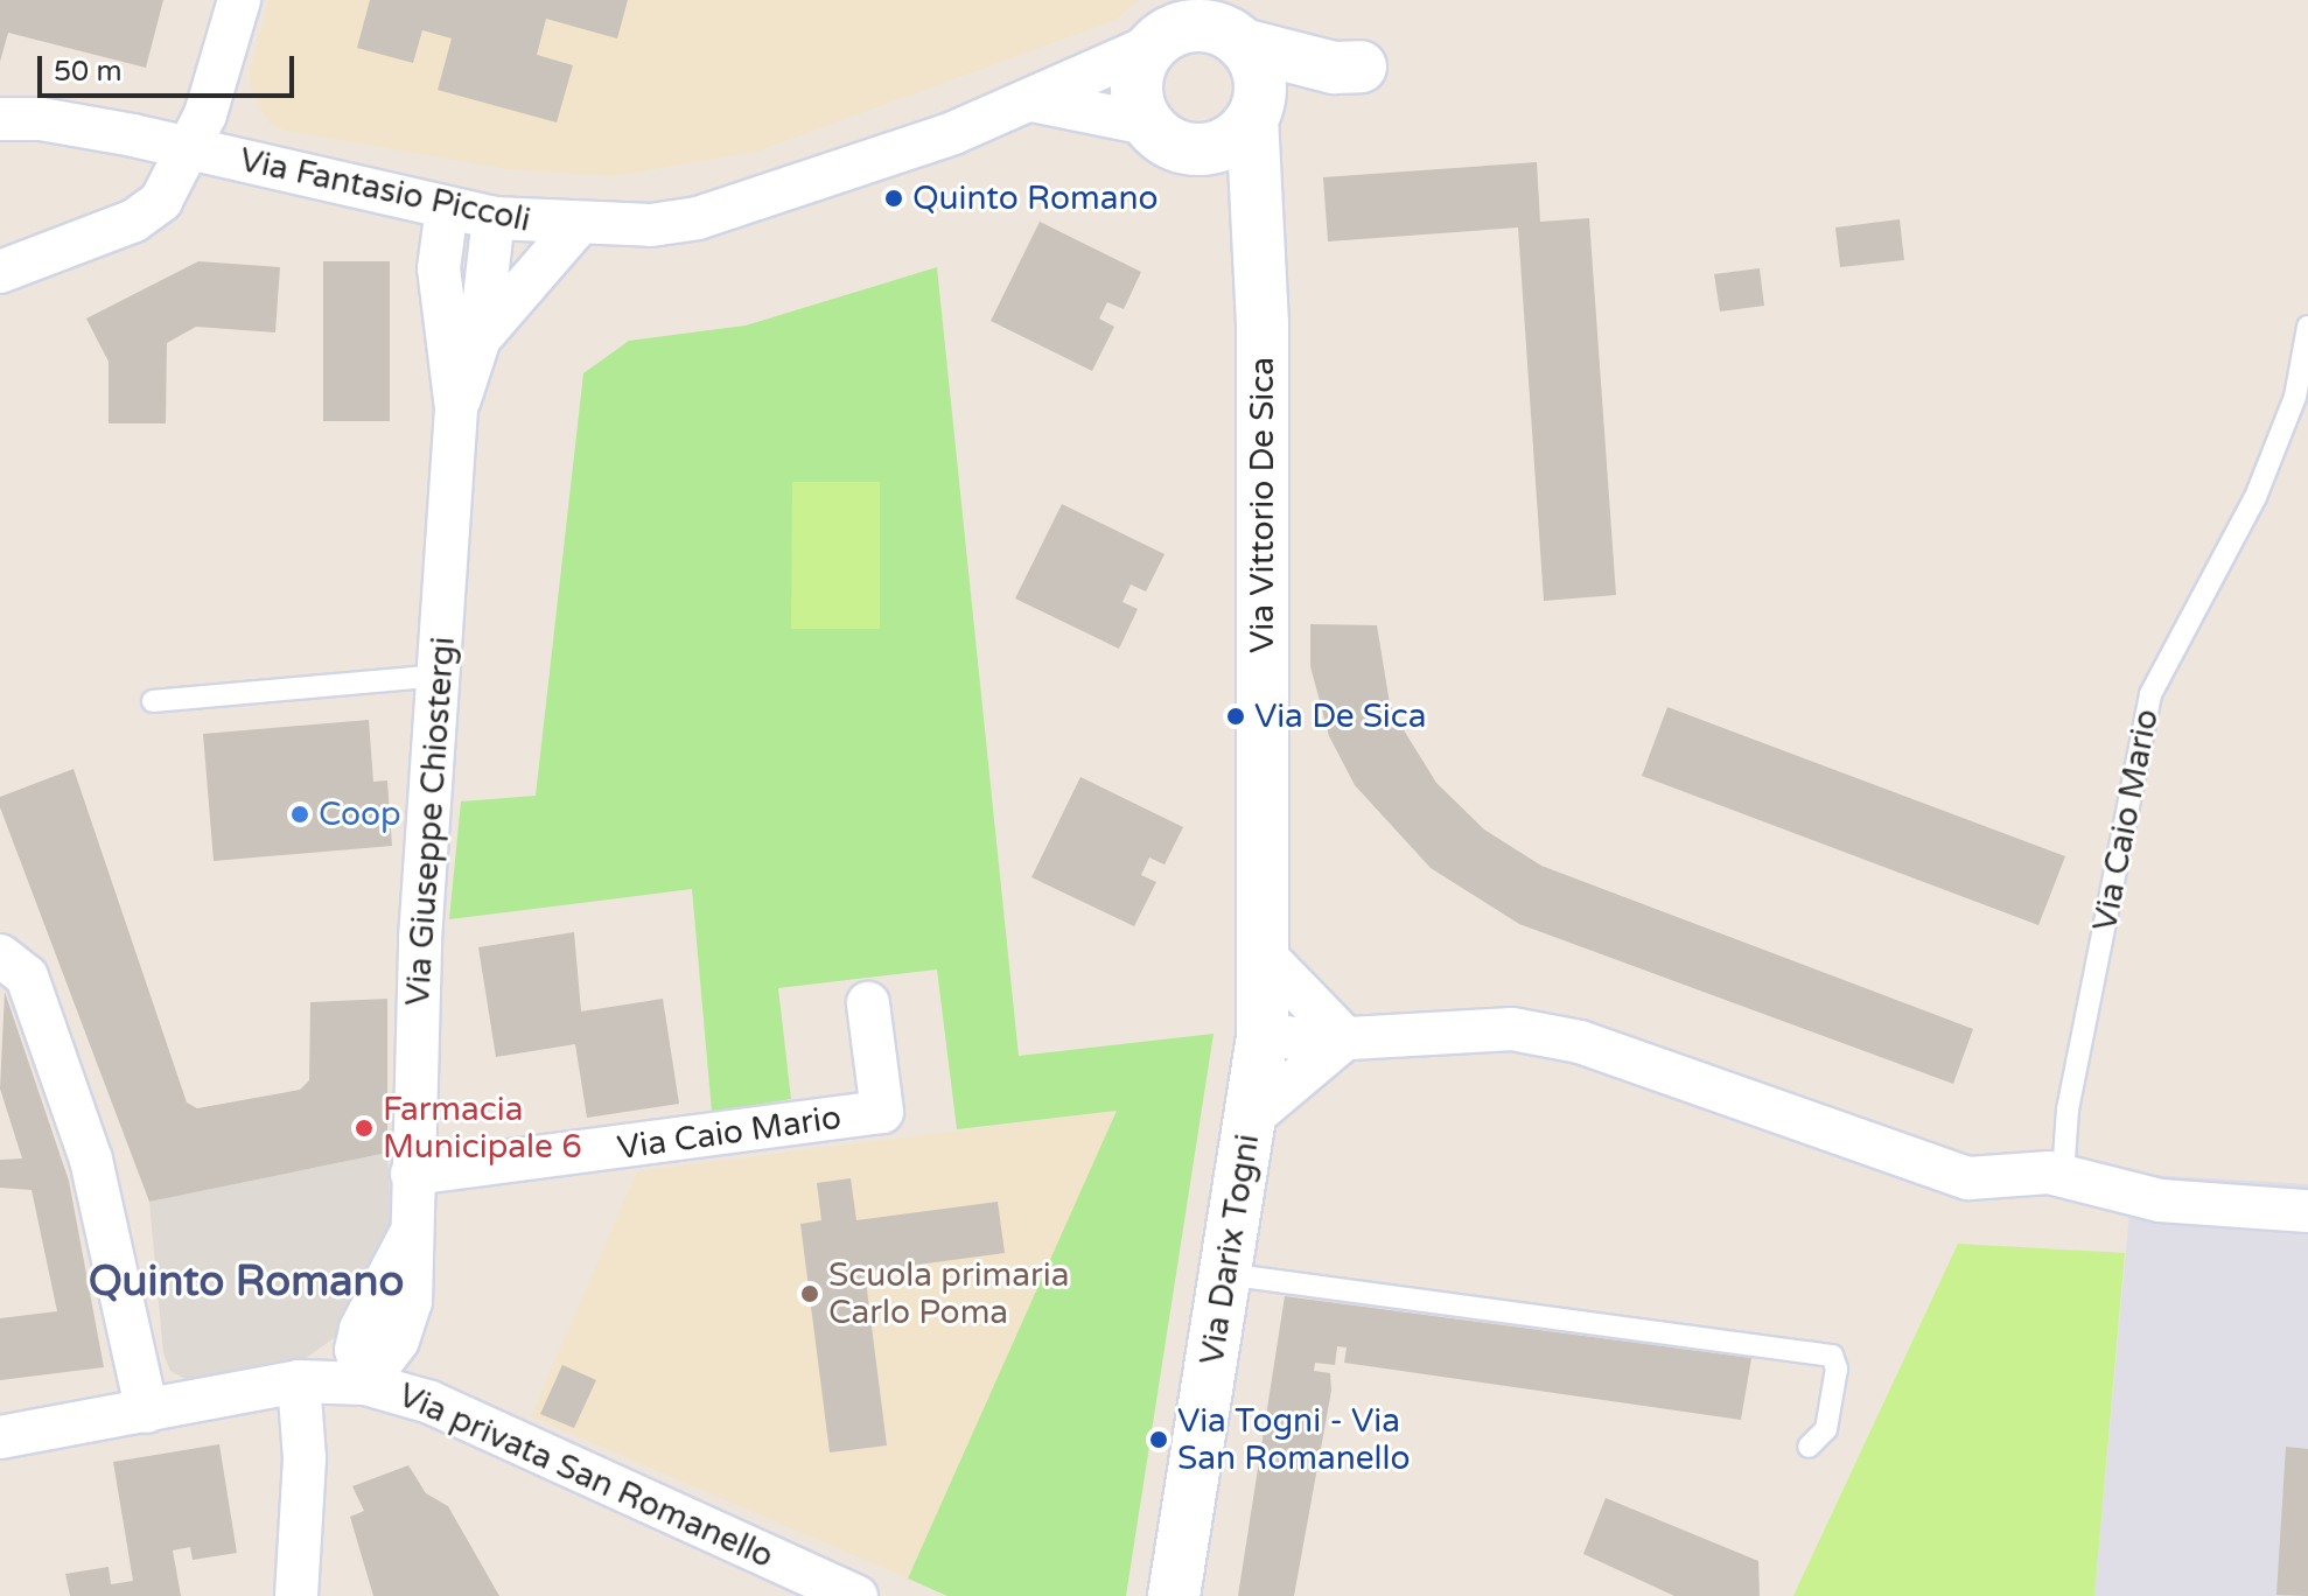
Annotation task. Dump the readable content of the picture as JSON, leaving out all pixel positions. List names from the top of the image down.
{
  "streets": {
    "street": [
      "Via Fantasio Piccoli",
      "Via Vittorio De Sica",
      "Via Caio Mario",
      "Via Giuseppe Chiostergi",
      "Via Darix Togni",
      "Via privata San Romanello"
    ]
  },
  "crossings": [
    ["Via Fantasio Piccoli", "Via Vittorio De Sica"],
    ["Via Fantasio Piccoli", "Via Giuseppe Chiostergi"],
    ["Via Vittorio De Sica", "Via Darix Togni"],
    ["Via Caio Mario", "Via Giuseppe Chiostergi"],
    ["Via Giuseppe Chiostergi", "Via privata San Romanello"]
  ],
  "districts": ["Quinto Romano"],
  "places": [
    "Quinto Romano",
    "Via De Sica",
    "Coop",
    "Farmacia Municipale 6",
    "Scuola primaria Carlo Poma",
    "Via Togni - Via San Romanello"
  ],
  "scale_bar": "50 m"
}
